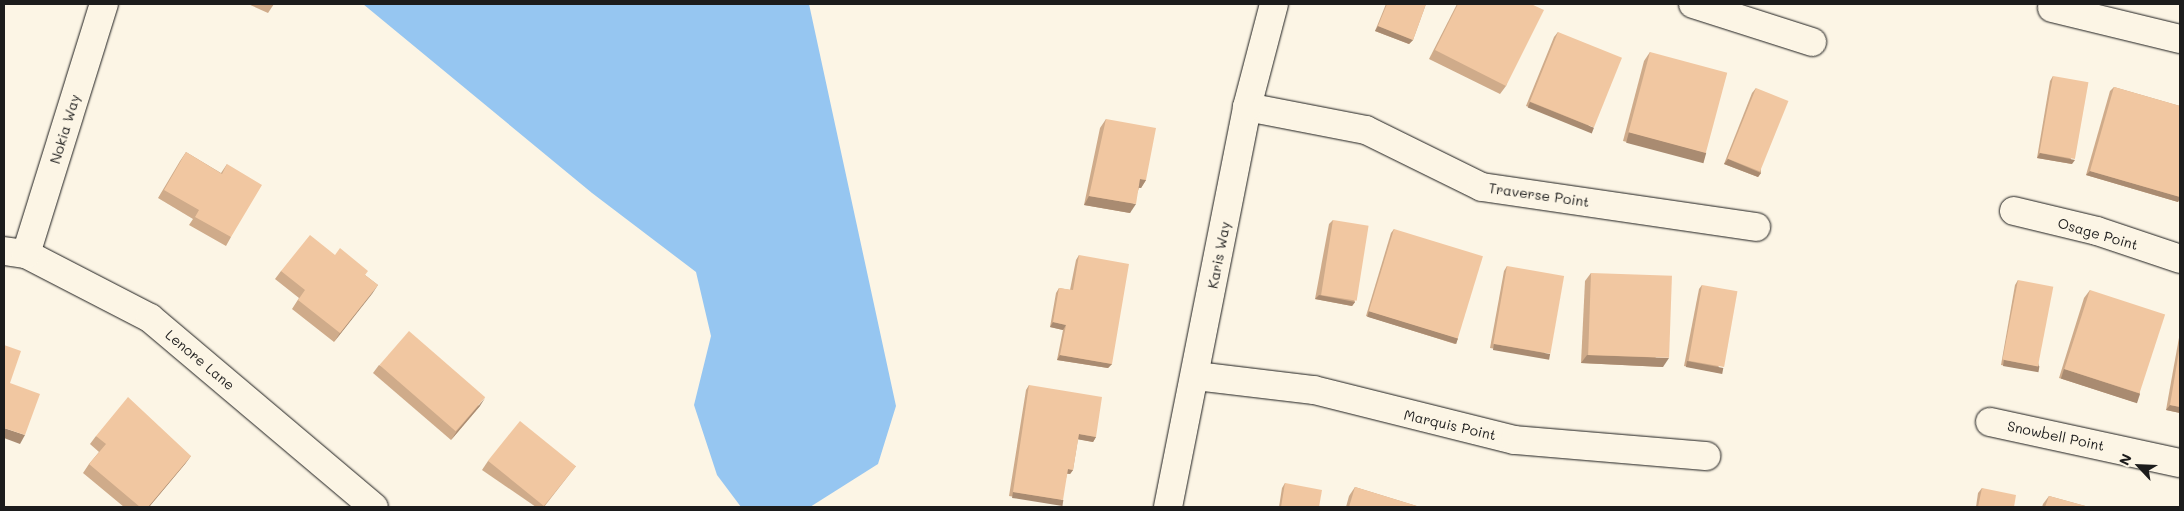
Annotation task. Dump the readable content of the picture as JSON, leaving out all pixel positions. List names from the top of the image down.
{
  "streets": {
    "street": [
      "Nokia Way",
      "Traverse Point",
      "Osage Point",
      "Karis Way",
      "Lenore Lane",
      "Marquis Point",
      "Snowbell Point"
    ]
  },
  "crossings": [
    ["Nokia Way", "Lenore Lane"],
    ["Traverse Point", "Karis Way"],
    ["Karis Way", "Marquis Point"]
  ],
  "north": "top left"
}
